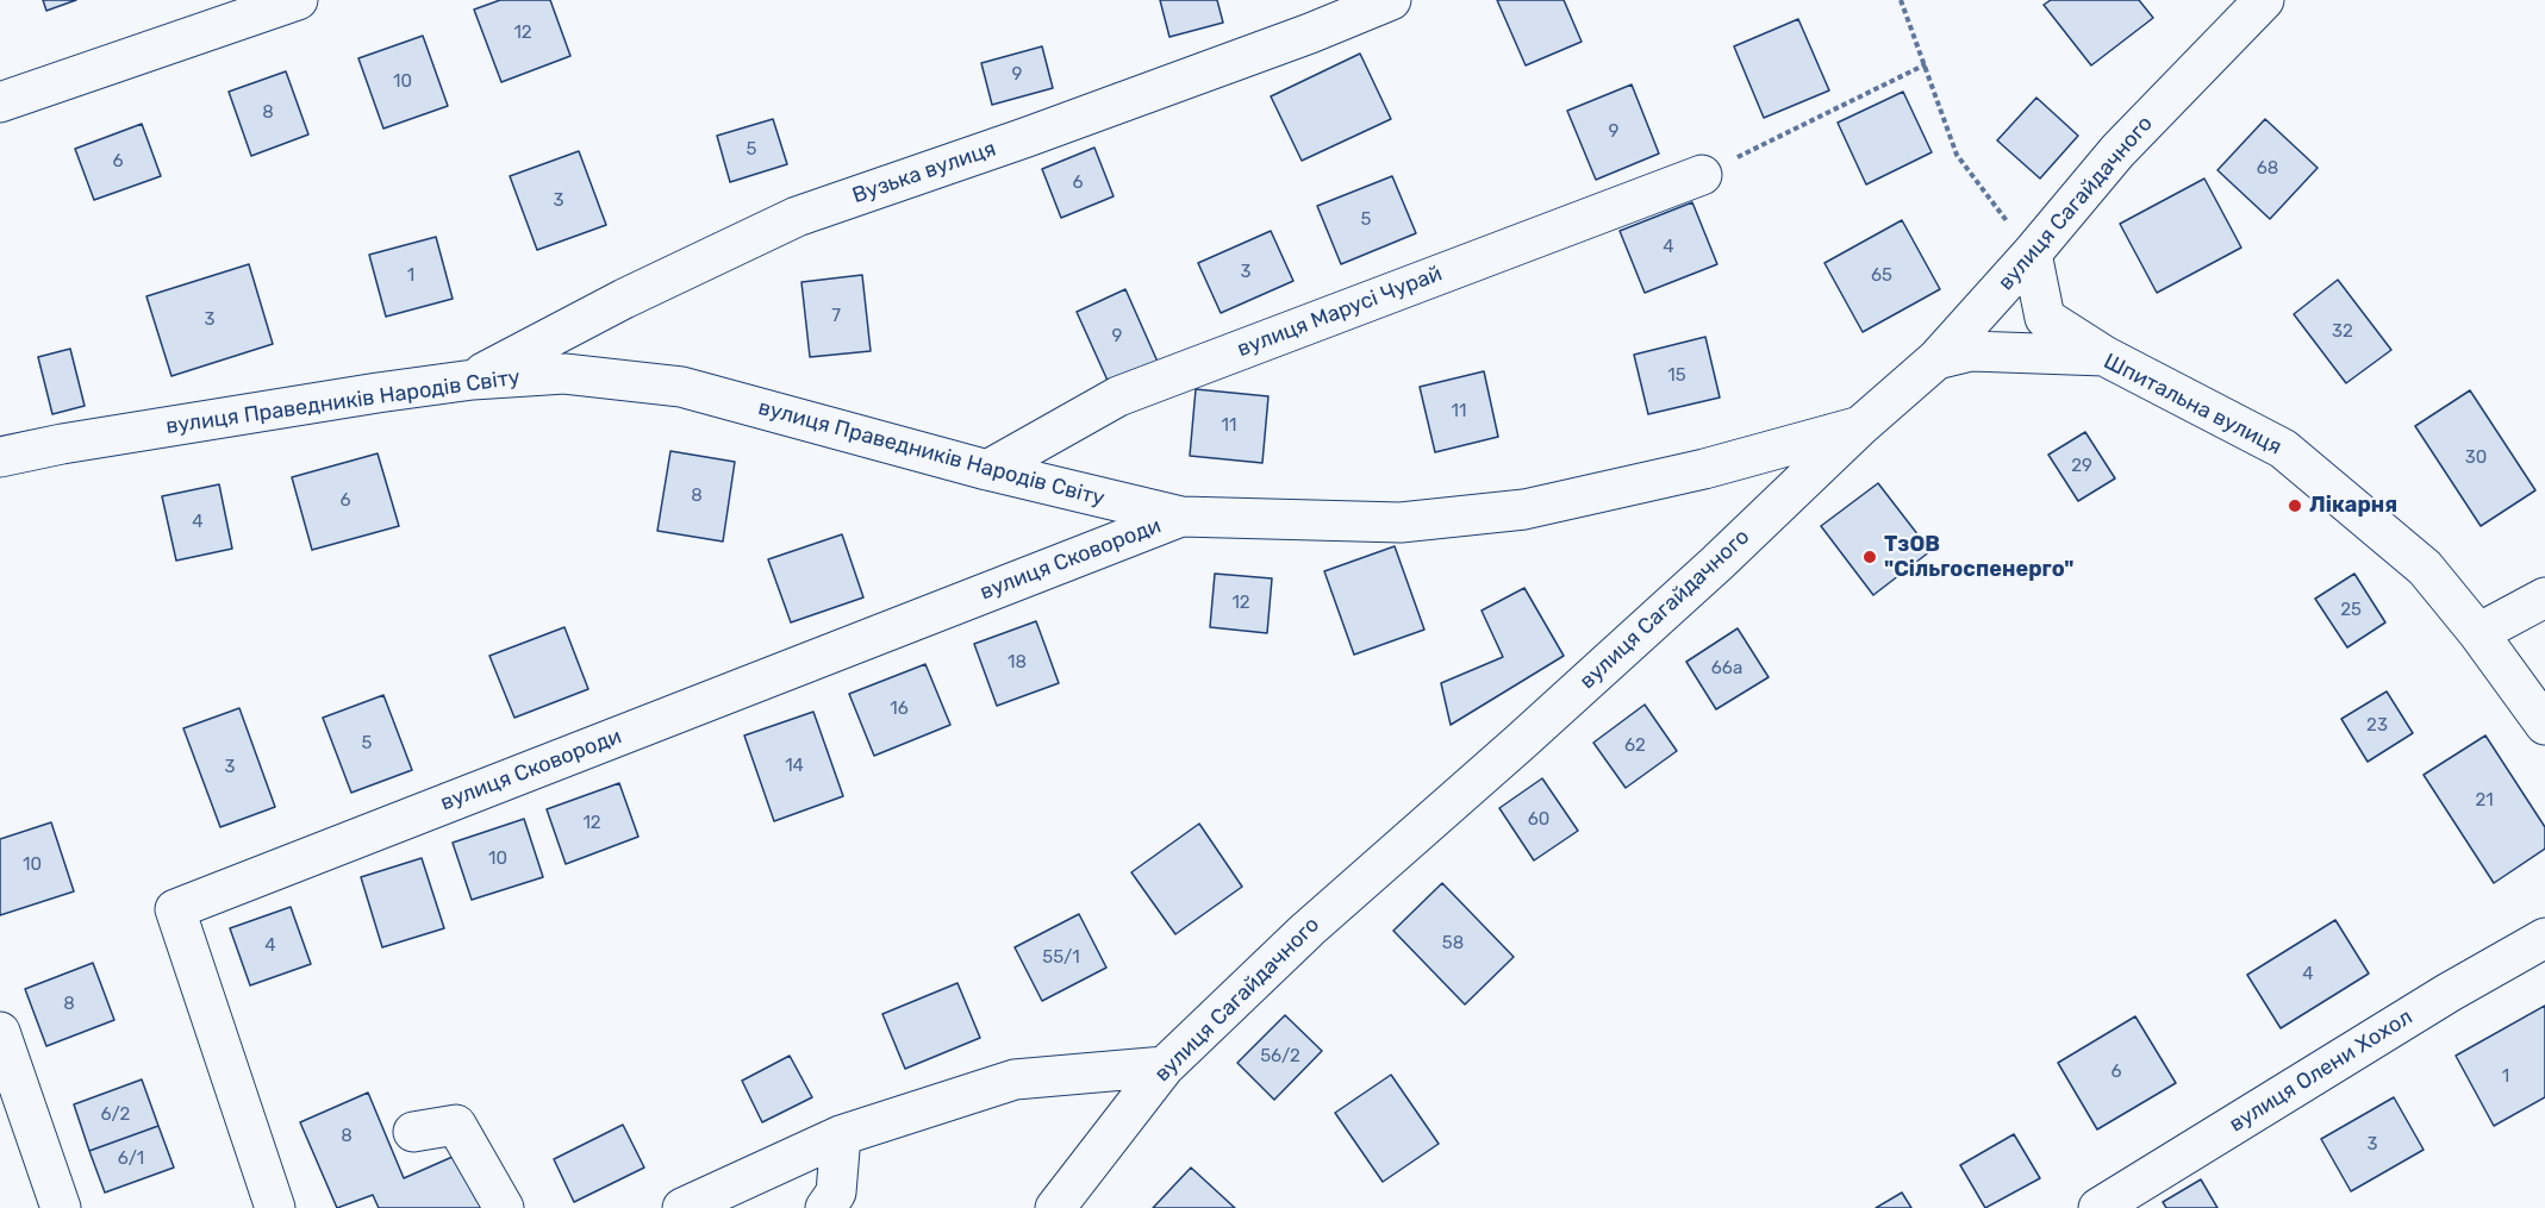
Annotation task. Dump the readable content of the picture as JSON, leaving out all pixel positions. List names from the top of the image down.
{
  "streets": {
    "street": [
      "Вузька вулиця",
      "вулиця Сагайдачного",
      "вулиця Марусі Чурай",
      "вулиця Праведників Народів Світу",
      "Шпитальна вулиця",
      "вулиця Сковороди",
      "вулиця Олени Хохол"
    ]
  },
  "crossings": [
    ["Вузька вулиця", "вулиця Праведників Народів Світу"],
    ["вулиця Сагайдачного", "вулиця Праведників Народів Світу"],
    ["вулиця Сагайдачного", "Шпитальна вулиця"],
    ["вулиця Марусі Чурай", "вулиця Праведників Народів Світу"],
    ["вулиця Праведників Народів Світу", "вулиця Сковороди"]
  ],
  "places": ["Лікарня", "ТзОВ \"Сільгоспенерго\""],
  "house_numbers": [
    "12",
    "9",
    "10",
    "8",
    "9",
    "5",
    "6",
    "68",
    "6",
    "3",
    "5",
    "4",
    "3",
    "1",
    "65",
    "7",
    "3",
    "32",
    "9",
    "15",
    "11",
    "11",
    "30",
    "29",
    "8",
    "6",
    "4",
    "12",
    "25",
    "18",
    "66а",
    "16",
    "23",
    "5",
    "62",
    "14",
    "3",
    "21",
    "60",
    "12",
    "10",
    "10",
    "58",
    "4",
    "55/1",
    "4",
    "8",
    "56/2",
    "6",
    "1",
    "6/2",
    "8",
    "3",
    "6/1"
  ]
}
